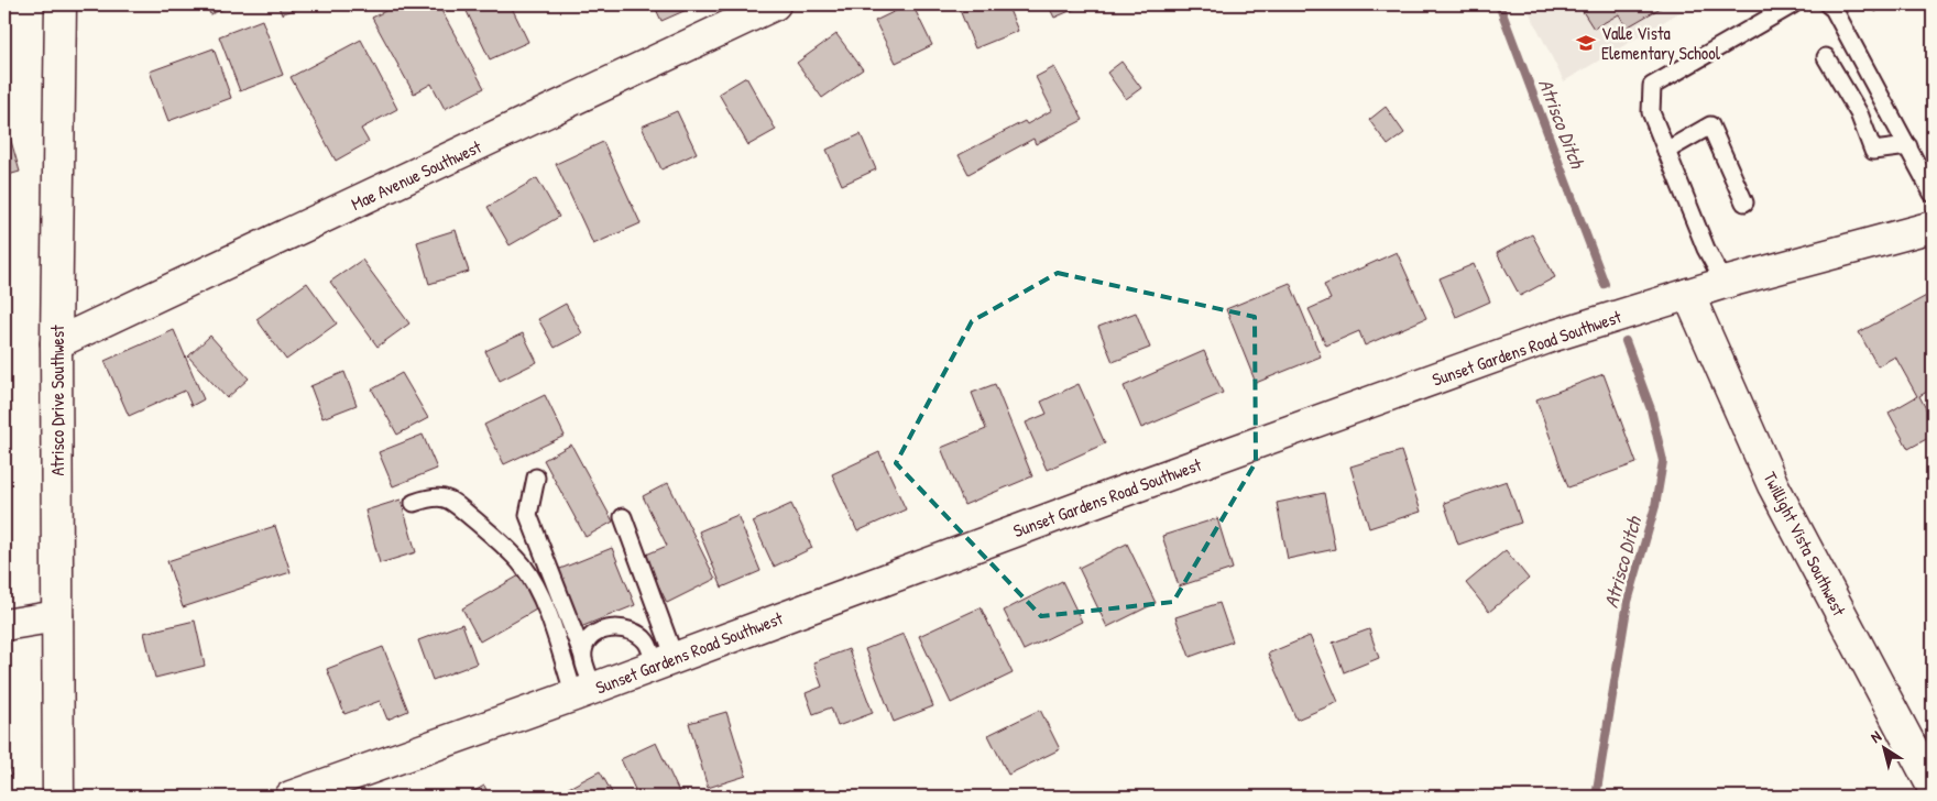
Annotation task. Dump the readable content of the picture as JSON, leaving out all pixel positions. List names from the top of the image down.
{
  "streets": {
    "street": [
      "Mae Avenue Southwest",
      "Sunset Gardens Road Southwest",
      "Atrisco Drive Southwest",
      "Twillight Vista Southwest"
    ]
  },
  "crossings": [
    ["Mae Avenue Southwest", "Atrisco Drive Southwest"],
    ["Sunset Gardens Road Southwest", "Twillight Vista Southwest"]
  ],
  "water": ["Atrisco Ditch"],
  "places": {
    "school or university": ["Valle Vista Elementary School"]
  },
  "north": "top left"
}
